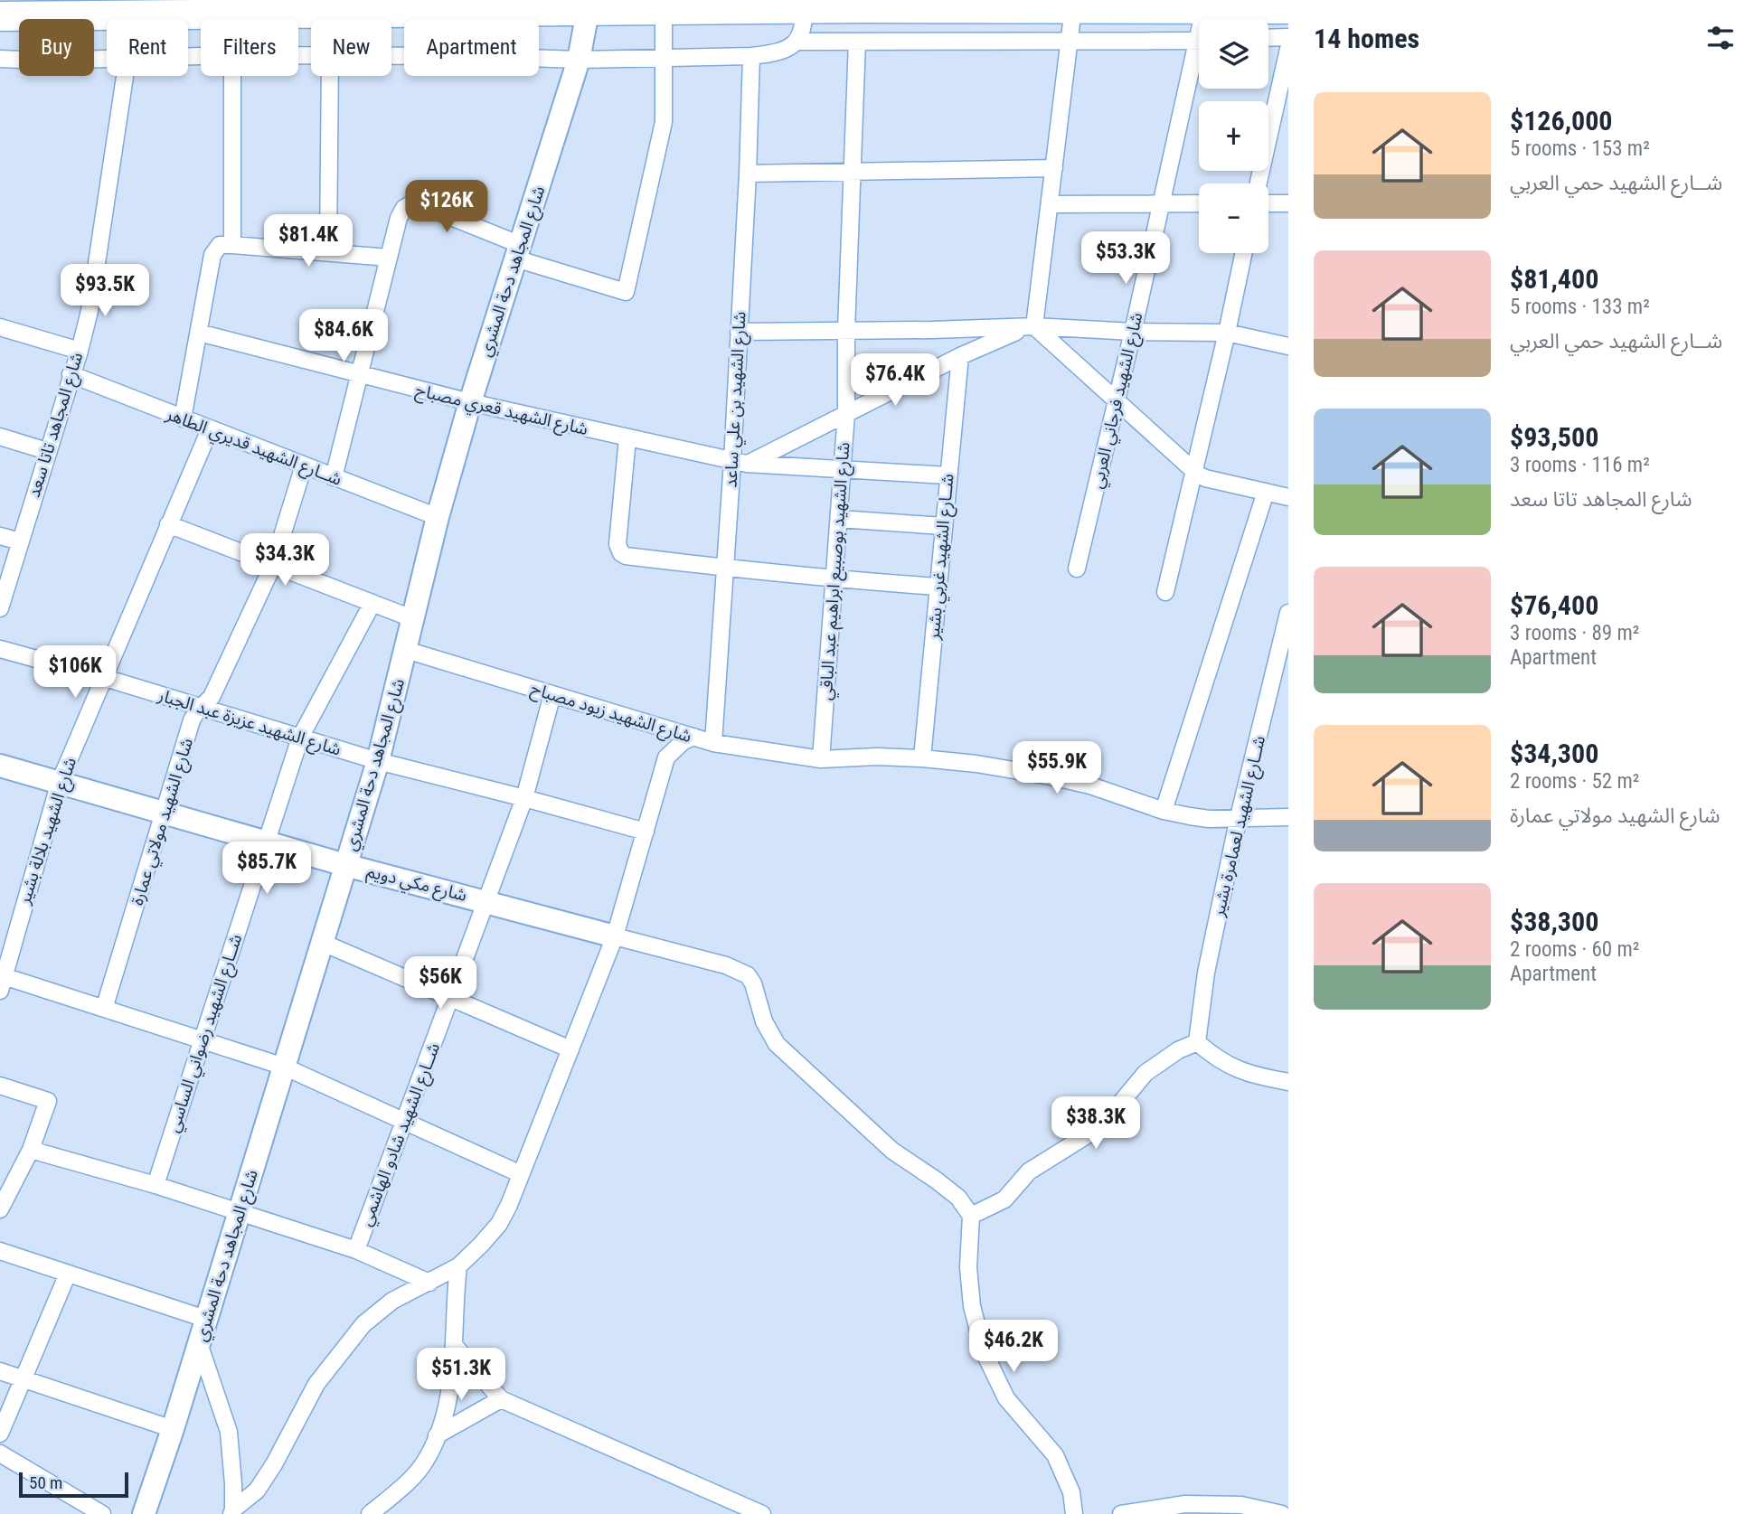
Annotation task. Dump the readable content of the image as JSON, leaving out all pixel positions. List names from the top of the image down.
{
  "streets": {
    "street": [
      "شارع المجاهد دحة المشري",
      "شارع الشهيد بن علي ساعد",
      "شارع الشهيد فرجاني العربي",
      "شارع الشهيد قعري مصباح",
      "شارع المجاهد تاتا سعد",
      "شــارع الشهيد قديري الطاهر",
      "شــارع الشهيد غربي بشير",
      "شارع الشهيد بوصبيع ابراهيم عبد الباقي",
      "شارع الشهيد زيود مصباح",
      "شارع الشهيد عزيزة عبد الجبار",
      "شارع الشهيد مولاتي عمارة",
      "شــارع الشهيد لعمامرة بشير",
      "شارع الشهيد بلالة بشير",
      "شارع مكي دويم",
      "شــارع الشهيد رضواني الساسي",
      "شــارع الشهيد شادو الهاشمي"
    ]
  },
  "crossings": [
    ["شارع المجاهد دحة المشري", "شارع الشهيد قعري مصباح"],
    ["شارع المجاهد دحة المشري", "شــارع الشهيد قديري الطاهر"],
    ["شارع المجاهد دحة المشري", "شارع الشهيد زيود مصباح"],
    ["شارع المجاهد دحة المشري", "شارع الشهيد عزيزة عبد الجبار"],
    ["شارع المجاهد دحة المشري", "شارع مكي دويم"],
    ["شارع الشهيد بن علي ساعد", "شارع الشهيد قعري مصباح"],
    ["شارع الشهيد بن علي ساعد", "شارع الشهيد زيود مصباح"],
    ["شارع الشهيد قعري مصباح", "شــارع الشهيد غربي بشير"],
    ["شارع الشهيد قعري مصباح", "شارع الشهيد بوصبيع ابراهيم عبد الباقي"],
    ["شارع المجاهد تاتا سعد", "شــارع الشهيد قديري الطاهر"],
    ["شــارع الشهيد قديري الطاهر", "شارع الشهيد مولاتي عمارة"],
    ["شــارع الشهيد قديري الطاهر", "شارع الشهيد بلالة بشير"],
    ["شــارع الشهيد غربي بشير", "شارع الشهيد زيود مصباح"],
    ["شارع الشهيد بوصبيع ابراهيم عبد الباقي", "شارع الشهيد زيود مصباح"],
    ["شارع الشهيد زيود مصباح", "شــارع الشهيد لعمامرة بشير"],
    ["شارع الشهيد زيود مصباح", "شــارع الشهيد شادو الهاشمي"],
    ["شارع الشهيد عزيزة عبد الجبار", "شارع الشهيد مولاتي عمارة"],
    ["شارع الشهيد عزيزة عبد الجبار", "شارع الشهيد بلالة بشير"],
    ["شارع الشهيد عزيزة عبد الجبار", "شــارع الشهيد رضواني الساسي"],
    ["شارع الشهيد عزيزة عبد الجبار", "شــارع الشهيد شادو الهاشمي"],
    ["شارع الشهيد مولاتي عمارة", "شارع مكي دويم"],
    ["شارع الشهيد بلالة بشير", "شارع مكي دويم"],
    ["شارع مكي دويم", "شــارع الشهيد رضواني الساسي"],
    ["شارع مكي دويم", "شــارع الشهيد شادو الهاشمي"]
  ],
  "scale_bar": "50 m",
  "page": {
    "heading": "14 homes",
    "map_buttons": ["+", "−"],
    "chip": [
      "Buy",
      "Rent",
      "Filters",
      "New",
      "Apartment"
    ],
    "list": [
      {
        "name": "$126,000",
        "note": "5 rooms · 153 m² · شــارع الشهيد حمي العربي"
      },
      {
        "name": "$81,400",
        "note": "5 rooms · 133 m² · شــارع الشهيد حمي العربي"
      },
      {
        "name": "$93,500",
        "note": "3 rooms · 116 m² · شارع المجاهد تاتا سعد"
      },
      {
        "name": "$76,400",
        "note": "3 rooms · 89 m² · Apartment"
      },
      {
        "name": "$34,300",
        "note": "2 rooms · 52 m² · شارع الشهيد مولاتي عمارة"
      },
      {
        "name": "$38,300",
        "note": "2 rooms · 60 m² · Apartment"
      }
    ],
    "price": [
      "$126K",
      "$81.4K",
      "$53.3K",
      "$93.5K",
      "$84.6K",
      "$76.4K",
      "$34.3K",
      "$106K",
      "$55.9K",
      "$85.7K",
      "$56K",
      "$38.3K",
      "$46.2K",
      "$51.3K"
    ],
    "scale": "50 m"
  }
}
